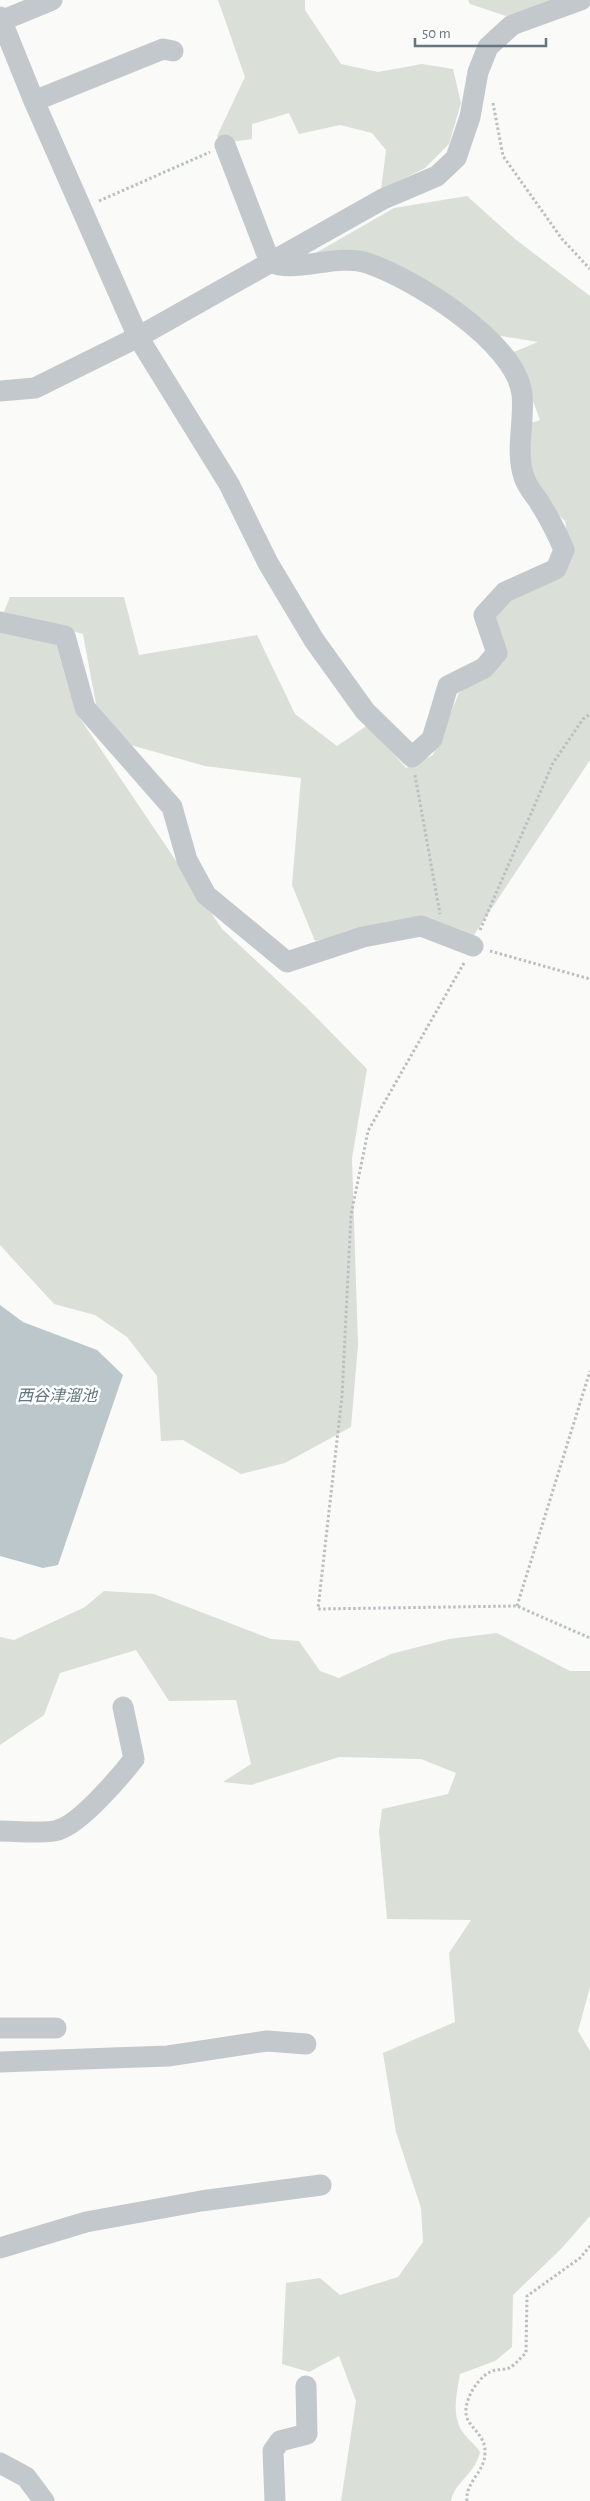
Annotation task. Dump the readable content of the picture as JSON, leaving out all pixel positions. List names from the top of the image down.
{
  "water": ["西谷津溜池"],
  "scale_bar": "50 m"
}
